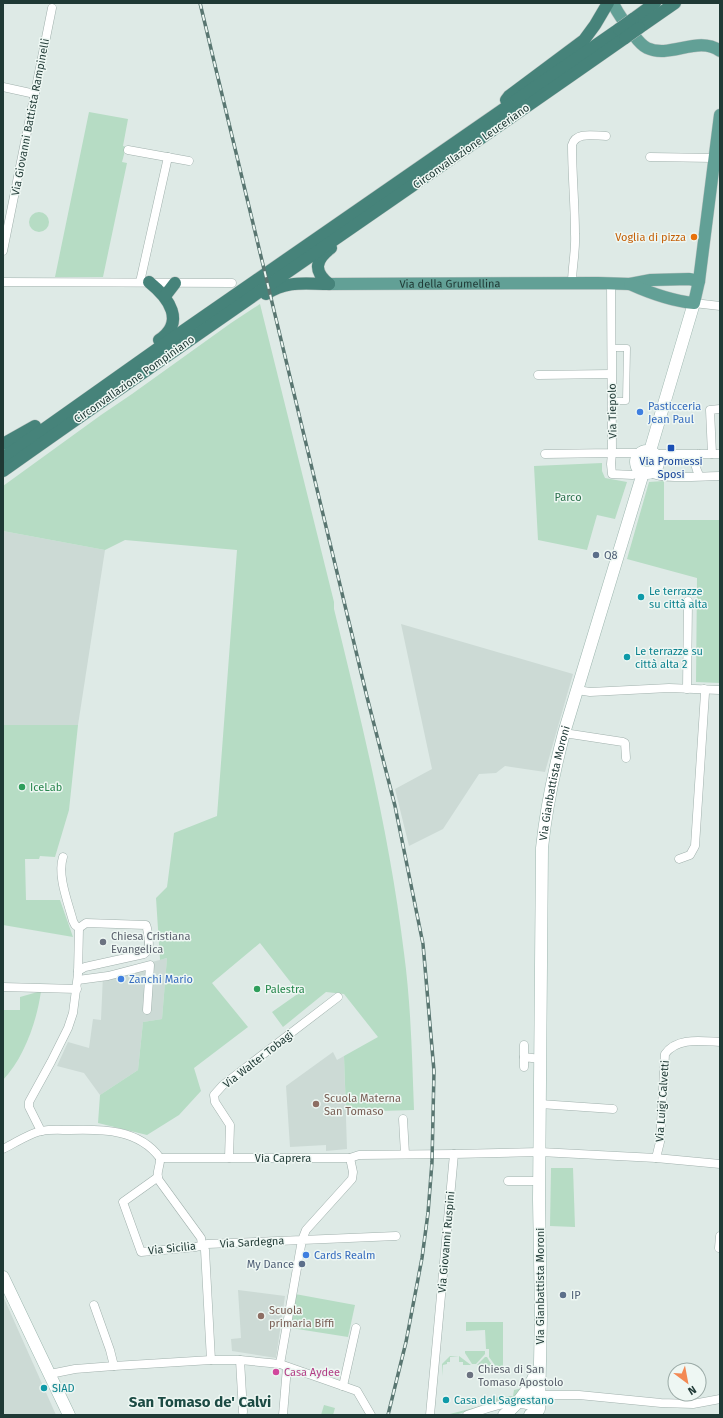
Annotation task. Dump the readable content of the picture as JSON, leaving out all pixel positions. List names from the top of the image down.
{
  "streets": {
    "highway": ["Circonvallazione Leuceriano", "Circonvallazione Pompiniano"],
    "main road": ["Via della Grumellina", "Via Gianbattista Moroni"],
    "street": [
      "Via Giovanni Battista Rampinelli",
      "Via Tiepolo",
      "Via Walter Tobagi",
      "Via Luigi Calvetti",
      "Via Caprera",
      "Via Sardegna",
      "Via Giovanni Ruspini",
      "Via Sicilia"
    ]
  },
  "crossings": [
    ["Circonvallazione Leuceriano", "Circonvallazione Pompiniano"],
    ["Via della Grumellina", "Via Tiepolo"],
    ["Via della Grumellina", "Via Gianbattista Moroni"],
    ["Via Gianbattista Moroni", "Via Luigi Calvetti"],
    ["Via Walter Tobagi", "Via Caprera"],
    ["Via Caprera", "Via Sardegna"],
    ["Via Caprera", "Via Giovanni Ruspini"],
    ["Via Sardegna", "Via Sicilia"]
  ],
  "districts": ["San Tomaso de' Calvi"],
  "parks": ["Parco"],
  "places": {
    "other": [
      "Voglia di pizza",
      "Pasticceria Jean Paul",
      "Q8",
      "Le terrazze su città alta",
      "Le terrazze su città alta 2",
      "IceLab",
      "Chiesa Cristiana Evangelica",
      "Zanchi Mario",
      "Palestra",
      "Scuola Materna San Tomaso",
      "Cards Realm",
      "My Dance",
      "IP",
      "Scuola primaria Biffi",
      "Casa Aydee",
      "Chiesa di San Tomaso Apostolo",
      "SIAD",
      "Casa del Sagrestano"
    ],
    "transit": ["Via Promessi Sposi"]
  },
  "north": "bottom right"
}
